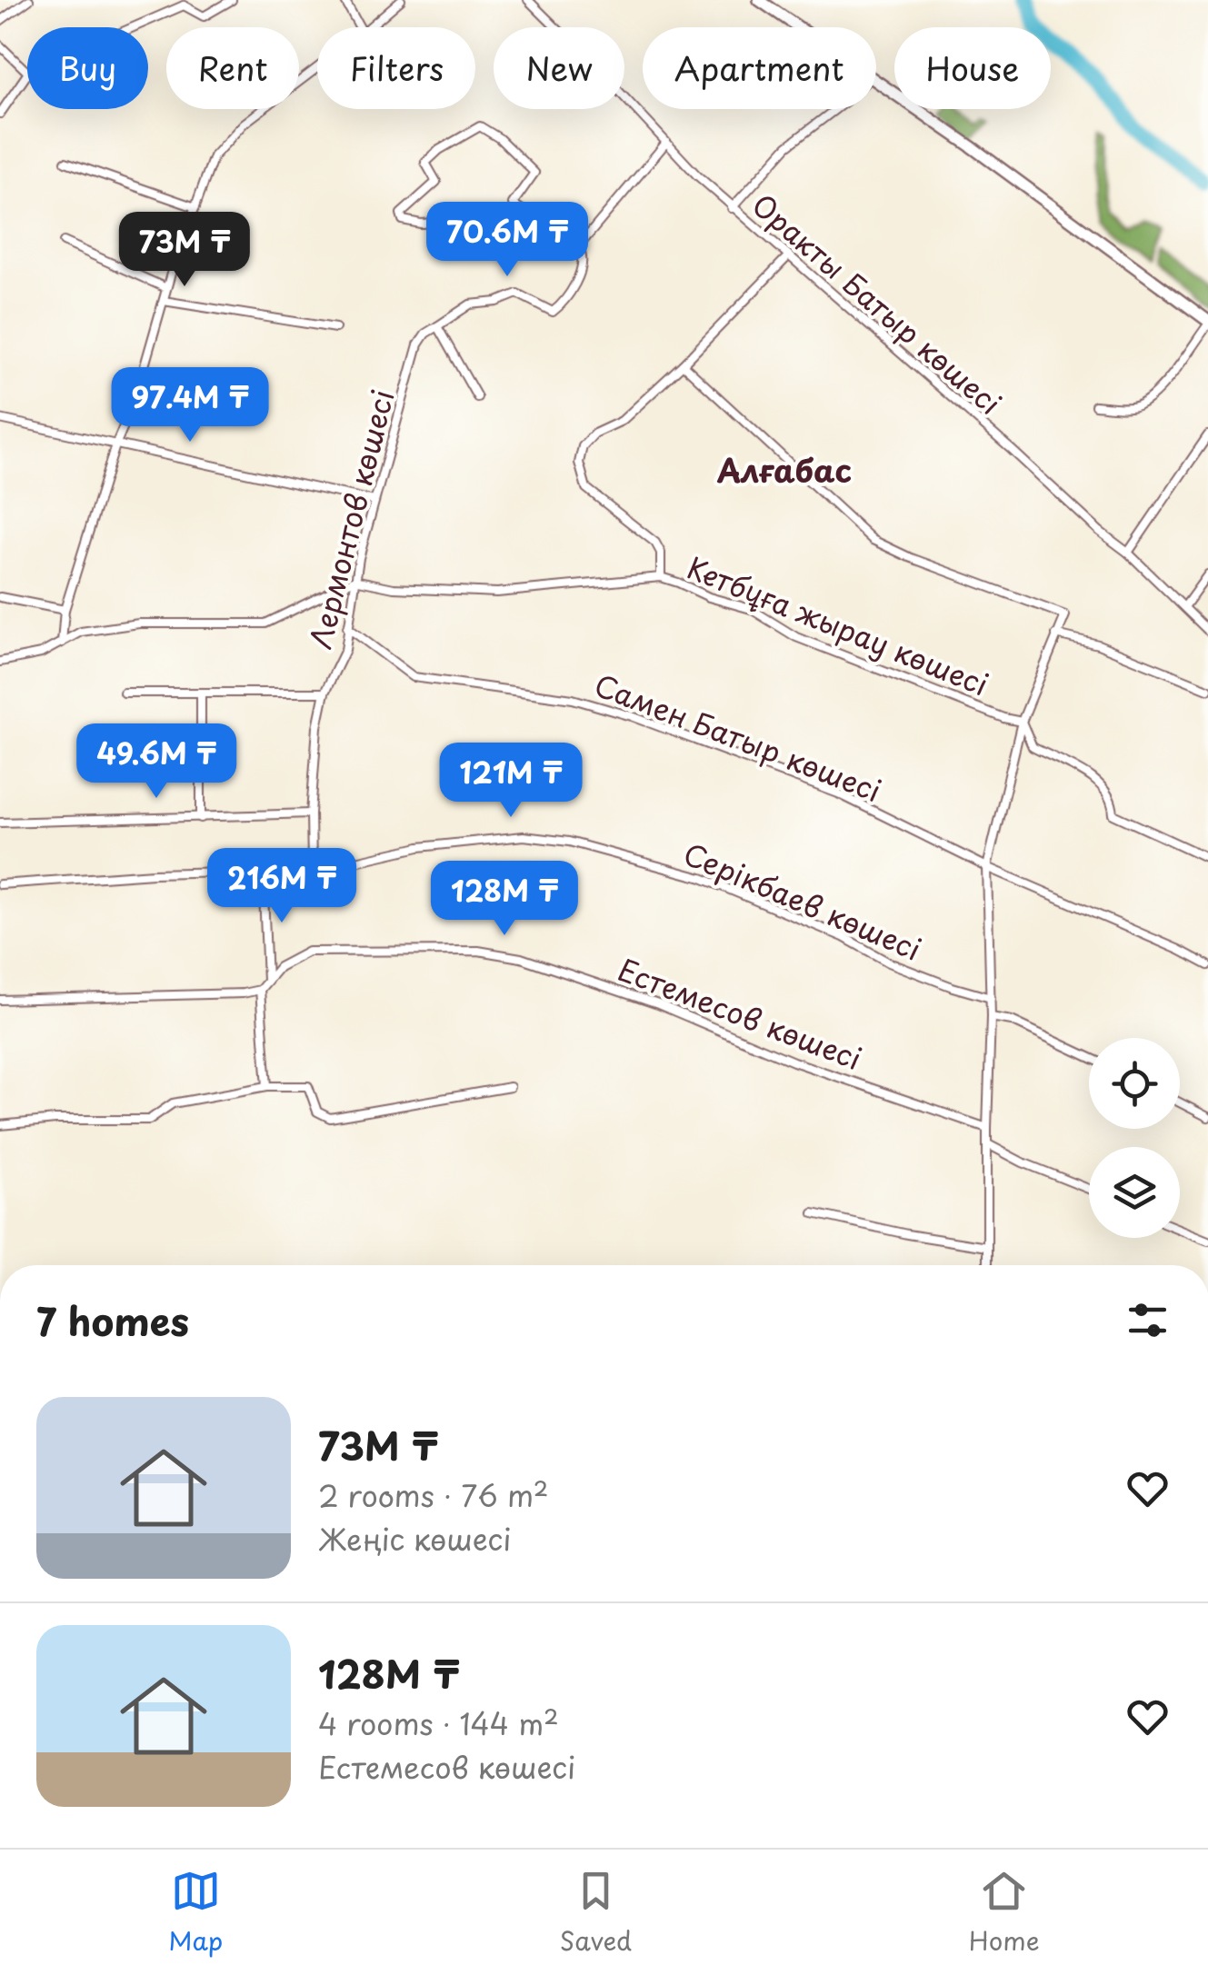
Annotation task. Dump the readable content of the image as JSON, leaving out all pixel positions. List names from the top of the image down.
{
  "streets": {
    "street": [
      "Оракты Батыр көшесі",
      "Лермонтов көшесі",
      "Кетбұға жырау көшесі",
      "Самен Батыр көшесі",
      "Серікбаев көшесі",
      "Естемесов көшесі"
    ]
  },
  "crossings": [
    ["Лермонтов көшесі", "Кетбұға жырау көшесі"],
    ["Лермонтов көшесі", "Самен Батыр көшесі"],
    ["Лермонтов көшесі", "Серікбаев көшесі"]
  ],
  "districts": ["Алғабас"],
  "page": {
    "chip": [
      "Buy",
      "Rent",
      "Filters",
      "New",
      "Apartment",
      "House"
    ],
    "price": [
      "70.6M ₸",
      "73M ₸",
      "97.4M ₸",
      "49.6M ₸",
      "121M ₸",
      "216M ₸",
      "128M ₸"
    ],
    "heading": "7 homes",
    "list": [
      {
        "name": "73M ₸",
        "note": "2 rooms · 76 m² · Жеңіс көшесі"
      },
      {
        "name": "128M ₸",
        "note": "4 rooms · 144 m² · Естемесов көшесі"
      }
    ],
    "tabs": ["Map", "Saved", "Home"]
  }
}
